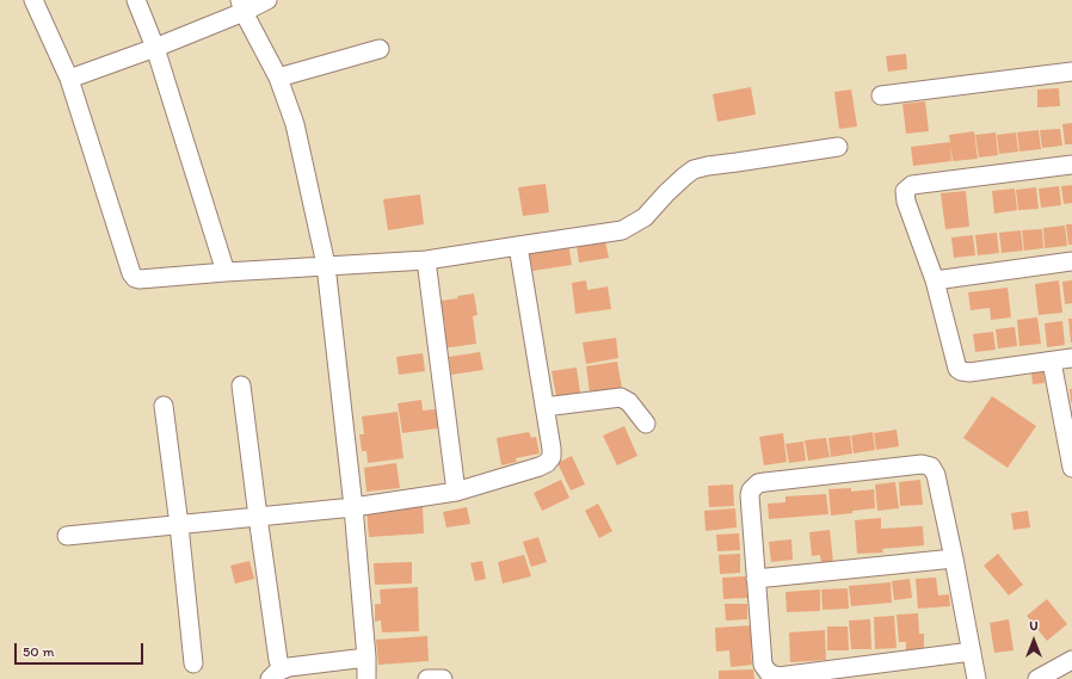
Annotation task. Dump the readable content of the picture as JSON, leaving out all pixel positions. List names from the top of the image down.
{
  "scale_bar": "50 m",
  "north": "top"
}
